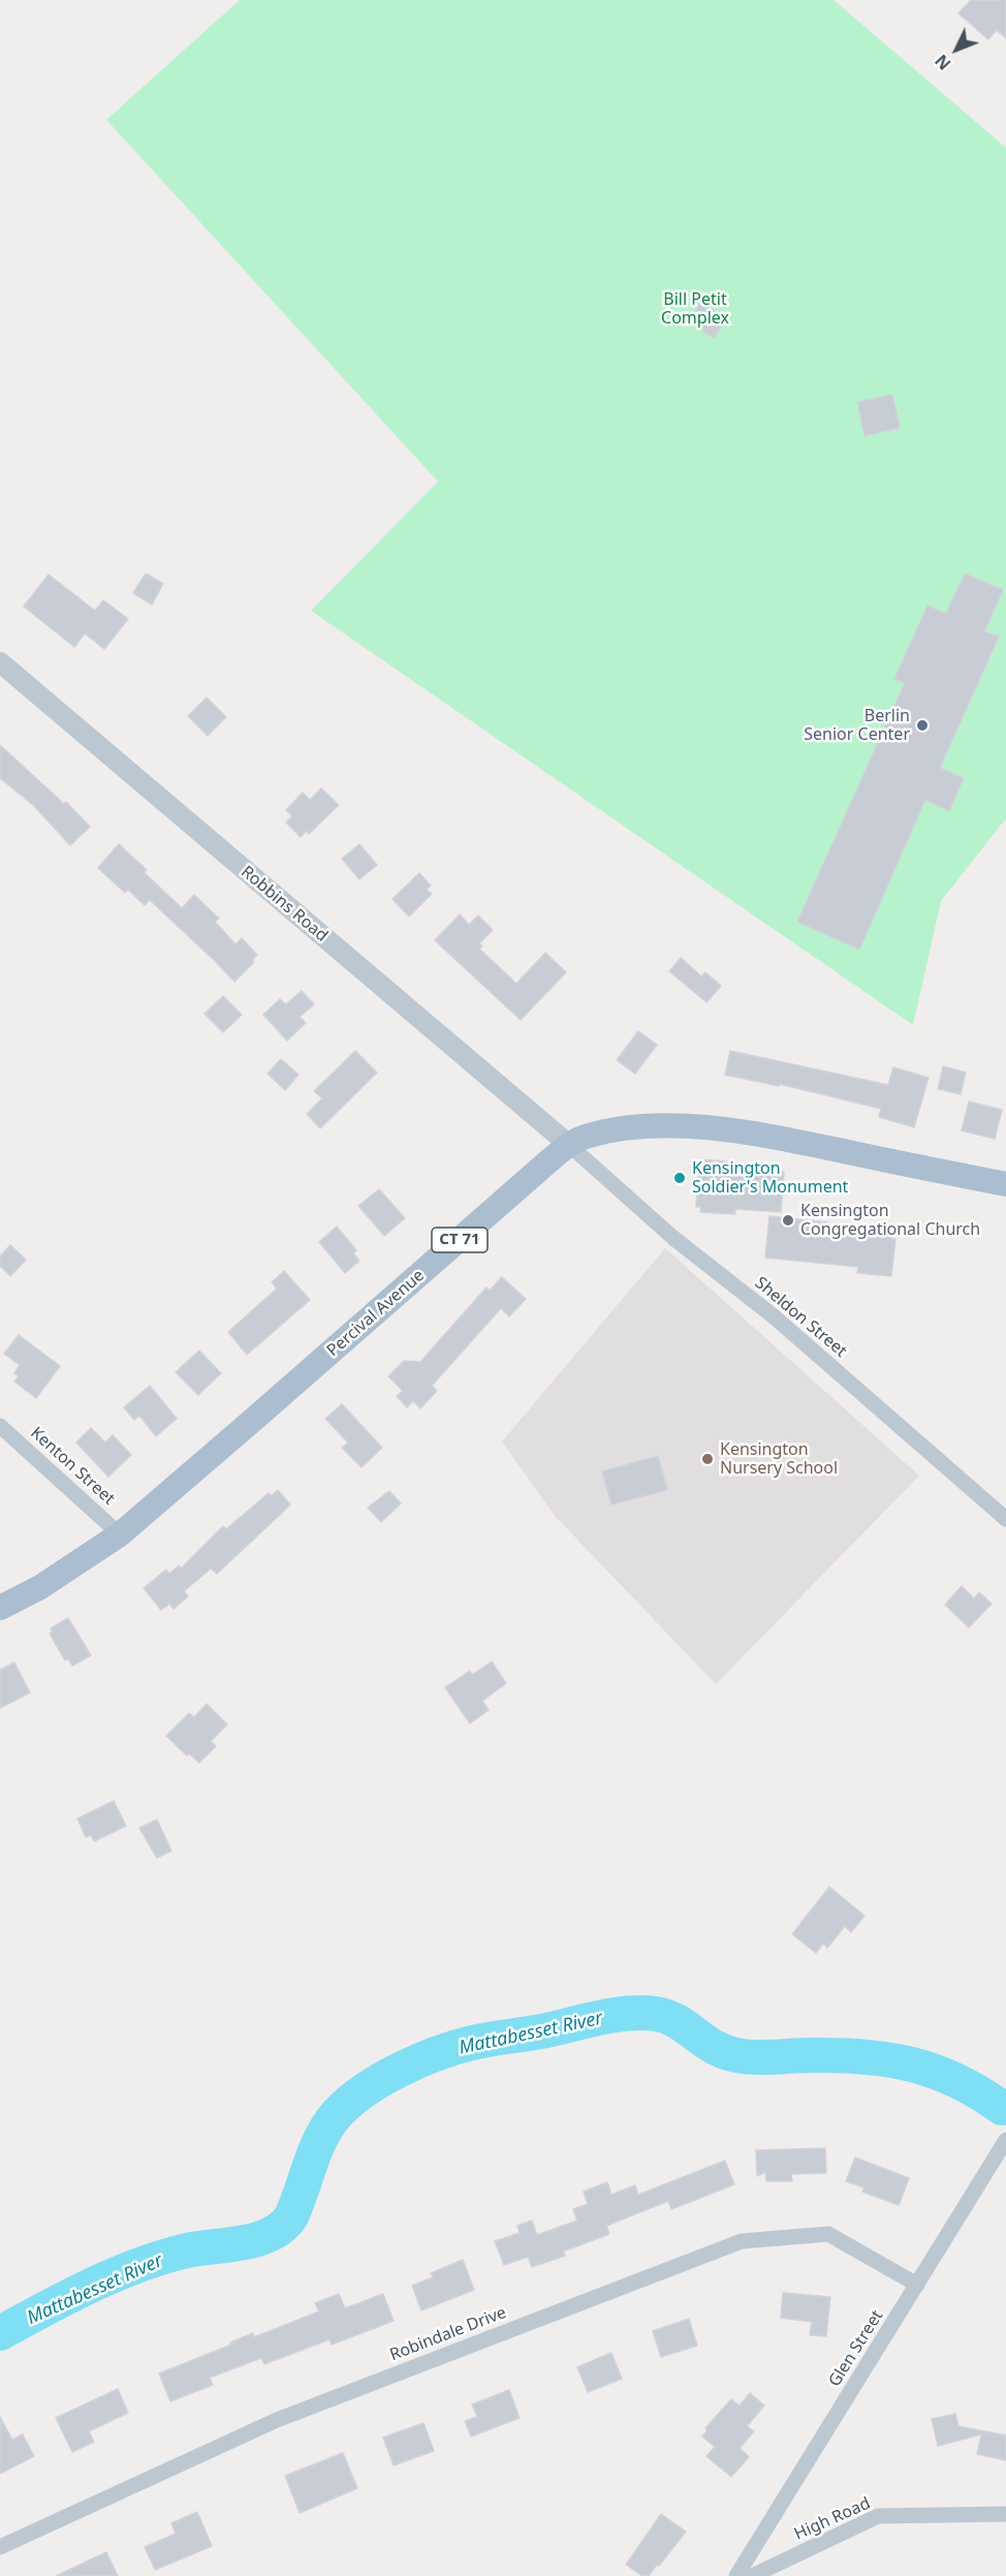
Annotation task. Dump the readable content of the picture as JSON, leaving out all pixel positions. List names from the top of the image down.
{
  "streets": {
    "main road": ["CT 71", "Percival Avenue"],
    "street": [
      "Robbins Road",
      "Sheldon Street",
      "Kenton Street",
      "Robindale Drive",
      "Glen Street",
      "High Road"
    ]
  },
  "crossings": [
    ["Robbins Road", "Percival Avenue"],
    ["Robbins Road", "Sheldon Street"],
    ["Percival Avenue", "Sheldon Street"],
    ["Percival Avenue", "Kenton Street"],
    ["Robindale Drive", "Glen Street"]
  ],
  "water": ["Mattabesset River"],
  "parks": ["Bill Petit Complex"],
  "places": [
    "Berlin Senior Center",
    "Kensington Soldier's Monument",
    "Kensington Congregational Church",
    "Kensington Nursery School"
  ],
  "north": "bottom left"
}
